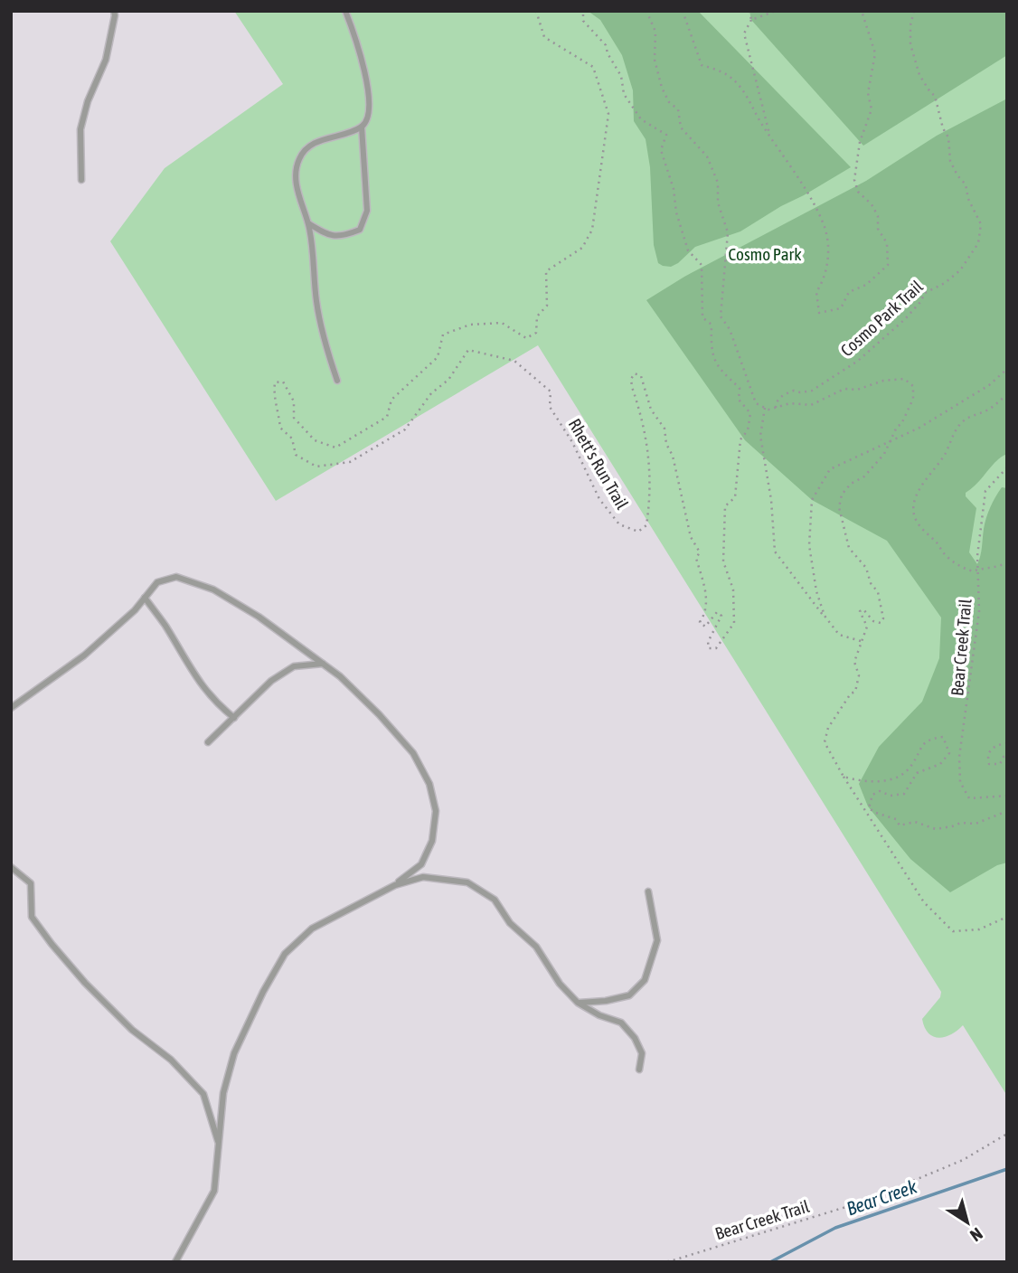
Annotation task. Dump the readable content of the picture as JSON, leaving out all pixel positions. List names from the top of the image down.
{
  "streets": {
    "path": ["Cosmo Park Trail", "Rhett's Run Trail", "Bear Creek Trail"]
  },
  "water": ["Bear Creek"],
  "parks": ["Cosmo Park"],
  "north": "bottom right"
}
